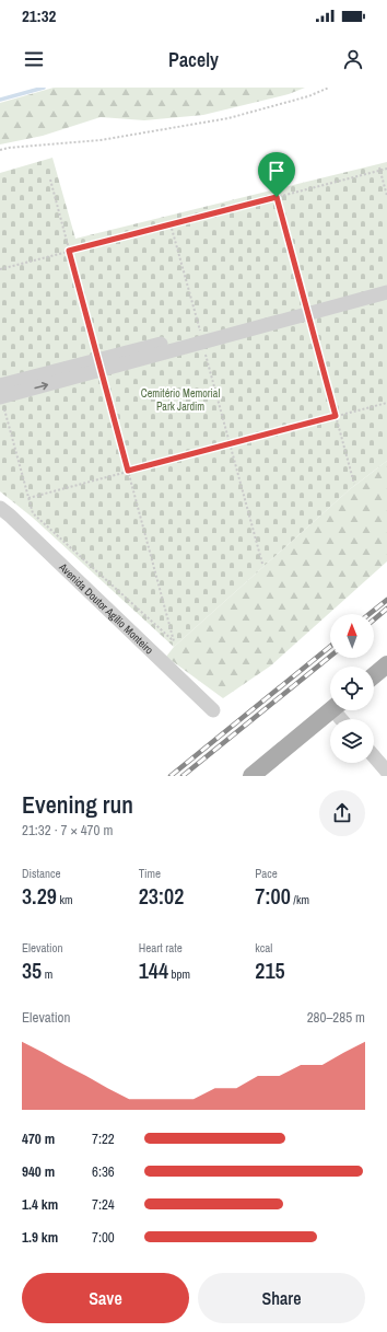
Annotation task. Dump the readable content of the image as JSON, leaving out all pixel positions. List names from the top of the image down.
{
  "streets": {
    "street": ["Avenida Doutor Agílio Monteiro"]
  },
  "parks": ["Cemitério Memorial Park Jardim"],
  "north": "top",
  "page": {
    "status": "21:32",
    "header": "Pacely",
    "heading": ["Evening run", "21:32 · 7 × 470 m"],
    "stats": [
      ["Distance", "3.29 km"],
      ["Time", "23:02"],
      ["Pace", "7:00 /km"],
      ["Elevation", "35 m"],
      ["Heart rate", "144 bpm"],
      ["kcal", "215"]
    ],
    "chart": ["Elevation", "280–285 m"],
    "list": [
      {
        "name": "470 m",
        "note": "7:22"
      },
      {
        "name": "940 m",
        "note": "6:36"
      },
      {
        "name": "1.4 km",
        "note": "7:24"
      },
      {
        "name": "1.9 km",
        "note": "7:00"
      }
    ],
    "buttons": ["Save", "Share"]
  }
}
